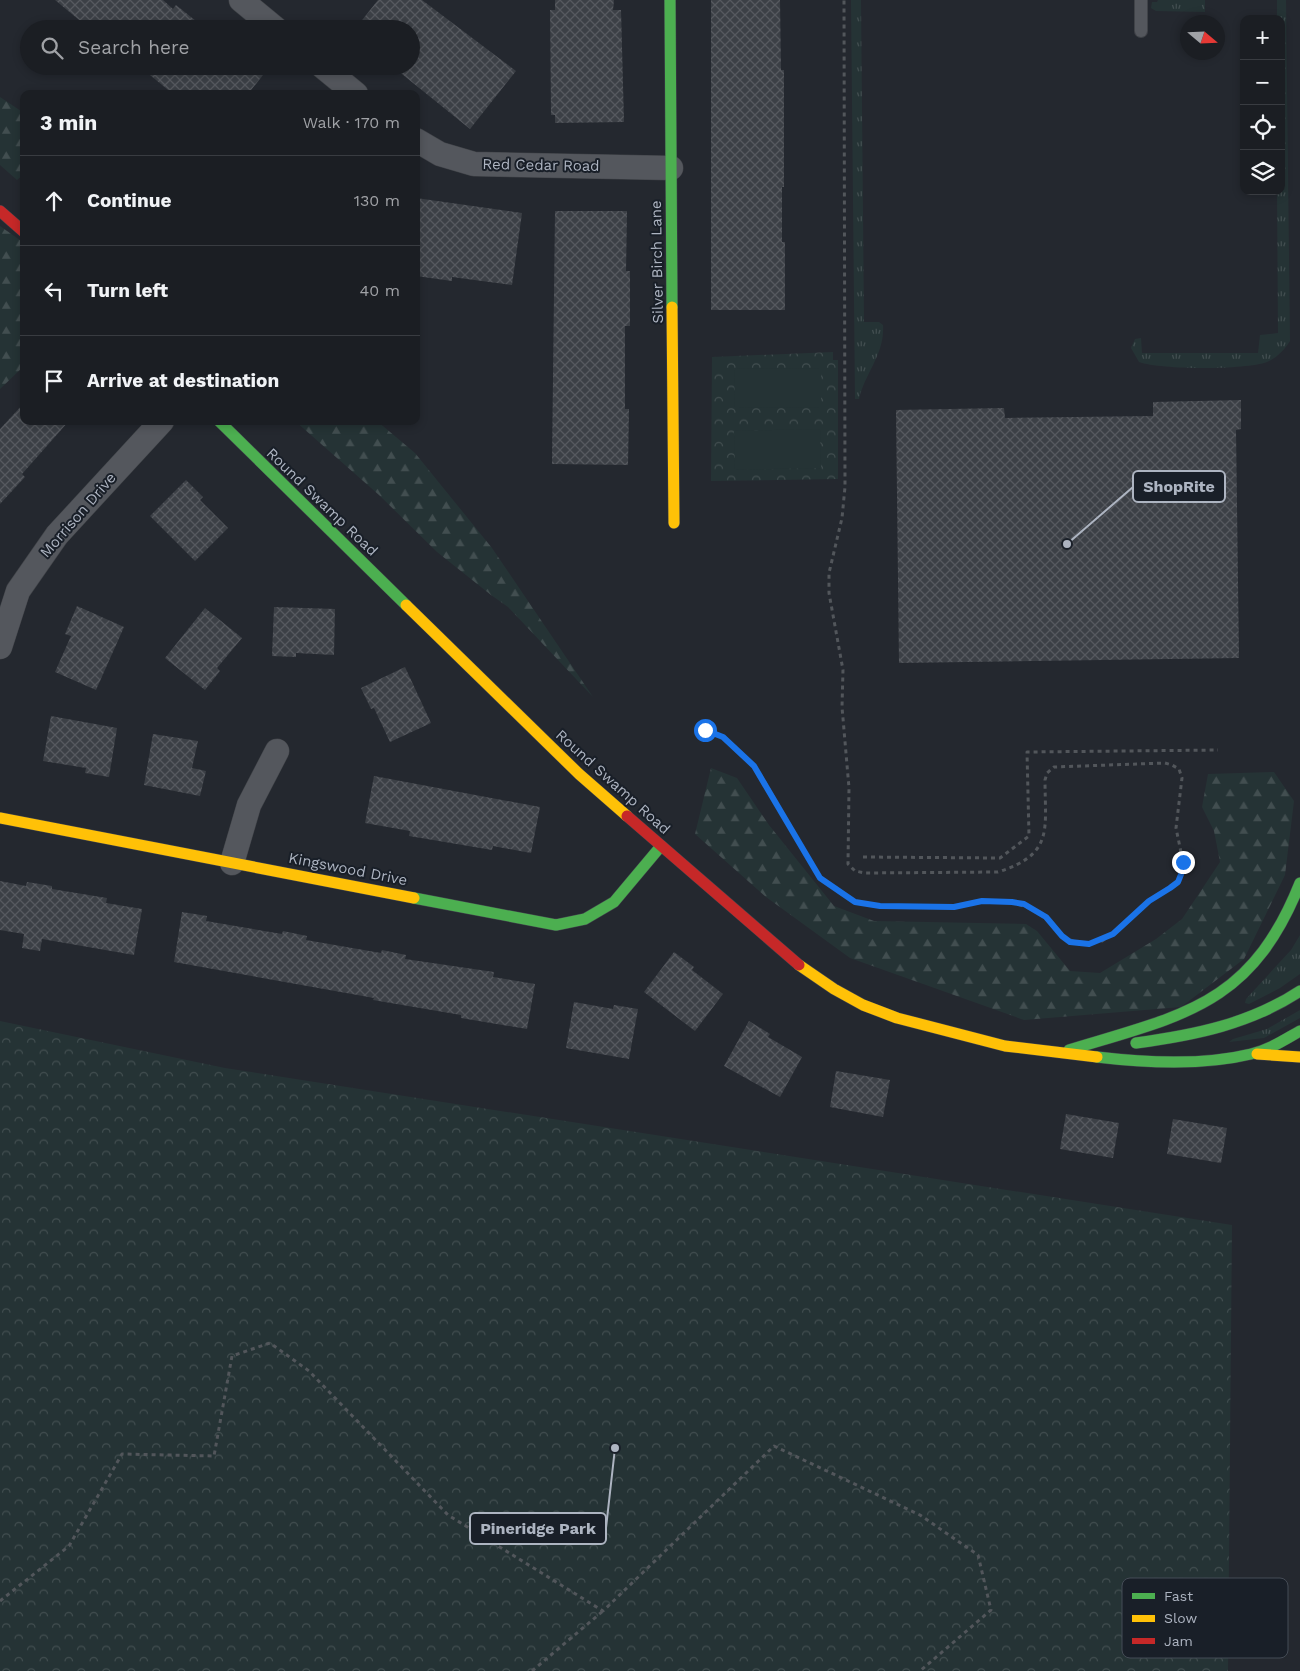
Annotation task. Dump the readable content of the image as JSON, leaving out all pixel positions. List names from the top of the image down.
{
  "streets": {
    "main road": ["Silver Birch Lane", "Round Swamp Road", "Kingswood Drive"],
    "street": ["Red Cedar Road", "Morrison Drive"]
  },
  "crossings": [
    ["Red Cedar Road", "Silver Birch Lane"],
    ["Round Swamp Road", "Kingswood Drive"]
  ],
  "places": ["ShopRite", "Pineridge Park"],
  "legend": ["Fast", "Slow", "Jam"],
  "north": "right",
  "page": {
    "map_buttons": ["+", "−"],
    "search": "Search here",
    "heading": ["3 min", "Walk · 170 m"],
    "list": [
      ["Continue", "130 m"],
      ["Turn left", "40 m"],
      "Arrive at destination"
    ]
  }
}
